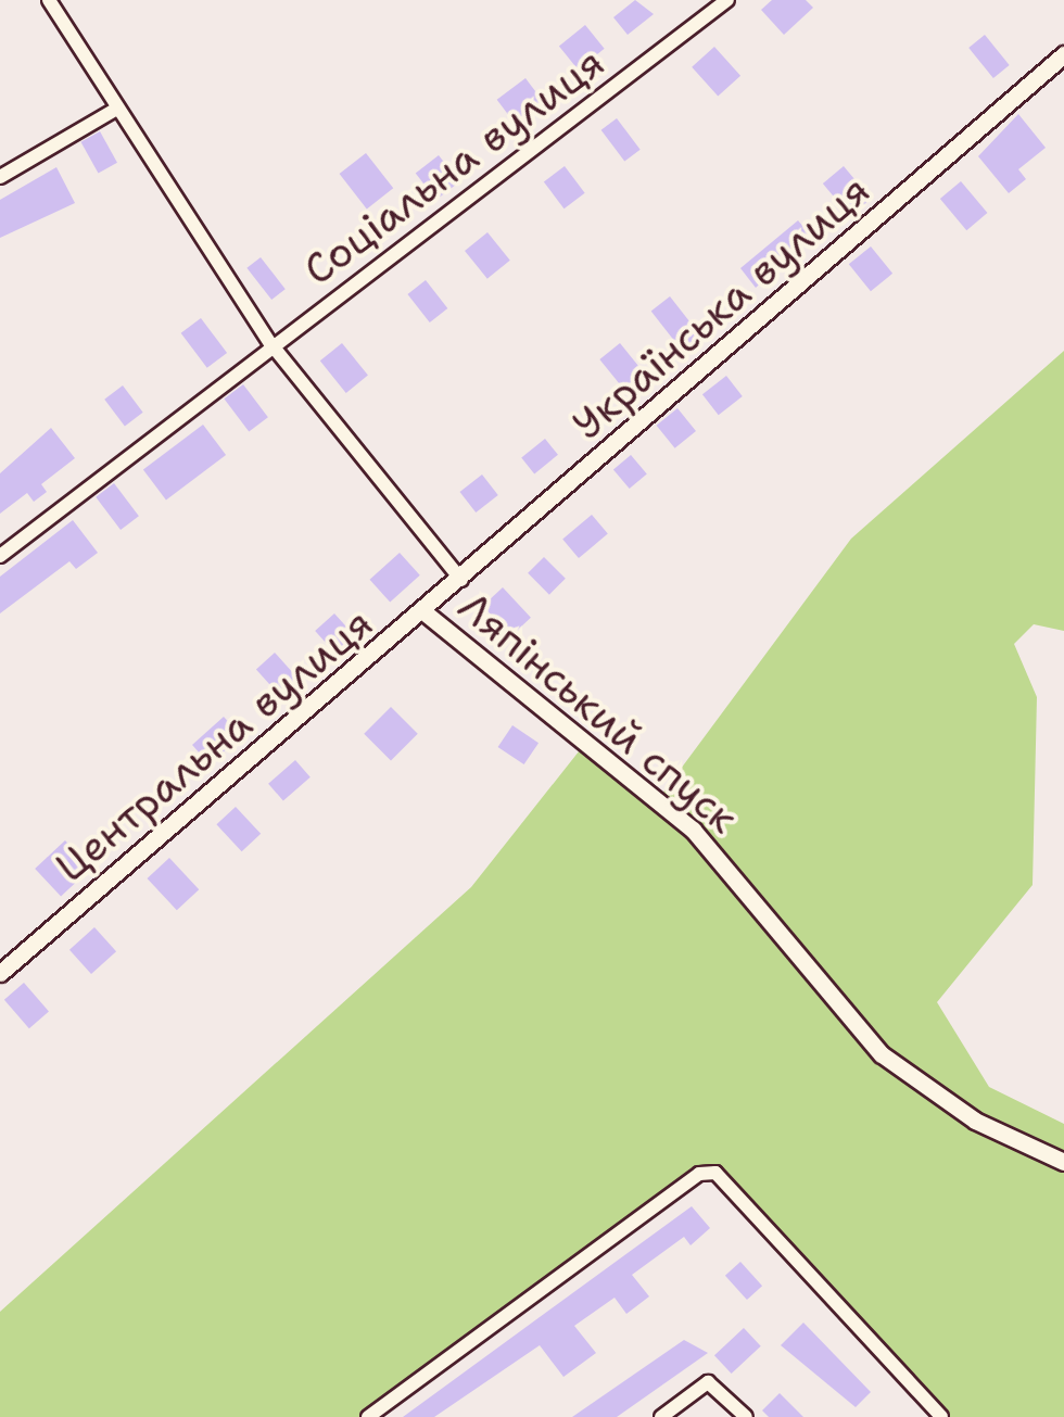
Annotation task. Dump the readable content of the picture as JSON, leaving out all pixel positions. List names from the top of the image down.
{
  "streets": {
    "street": [
      "Соціальна вулиця",
      "Українська вулиця",
      "Ляпінський спуск",
      "Центральна вулиця"
    ]
  },
  "crossings": [
    ["Українська вулиця", "Ляпінський спуск"],
    ["Українська вулиця", "Центральна вулиця"],
    ["Ляпінський спуск", "Центральна вулиця"]
  ]
}
